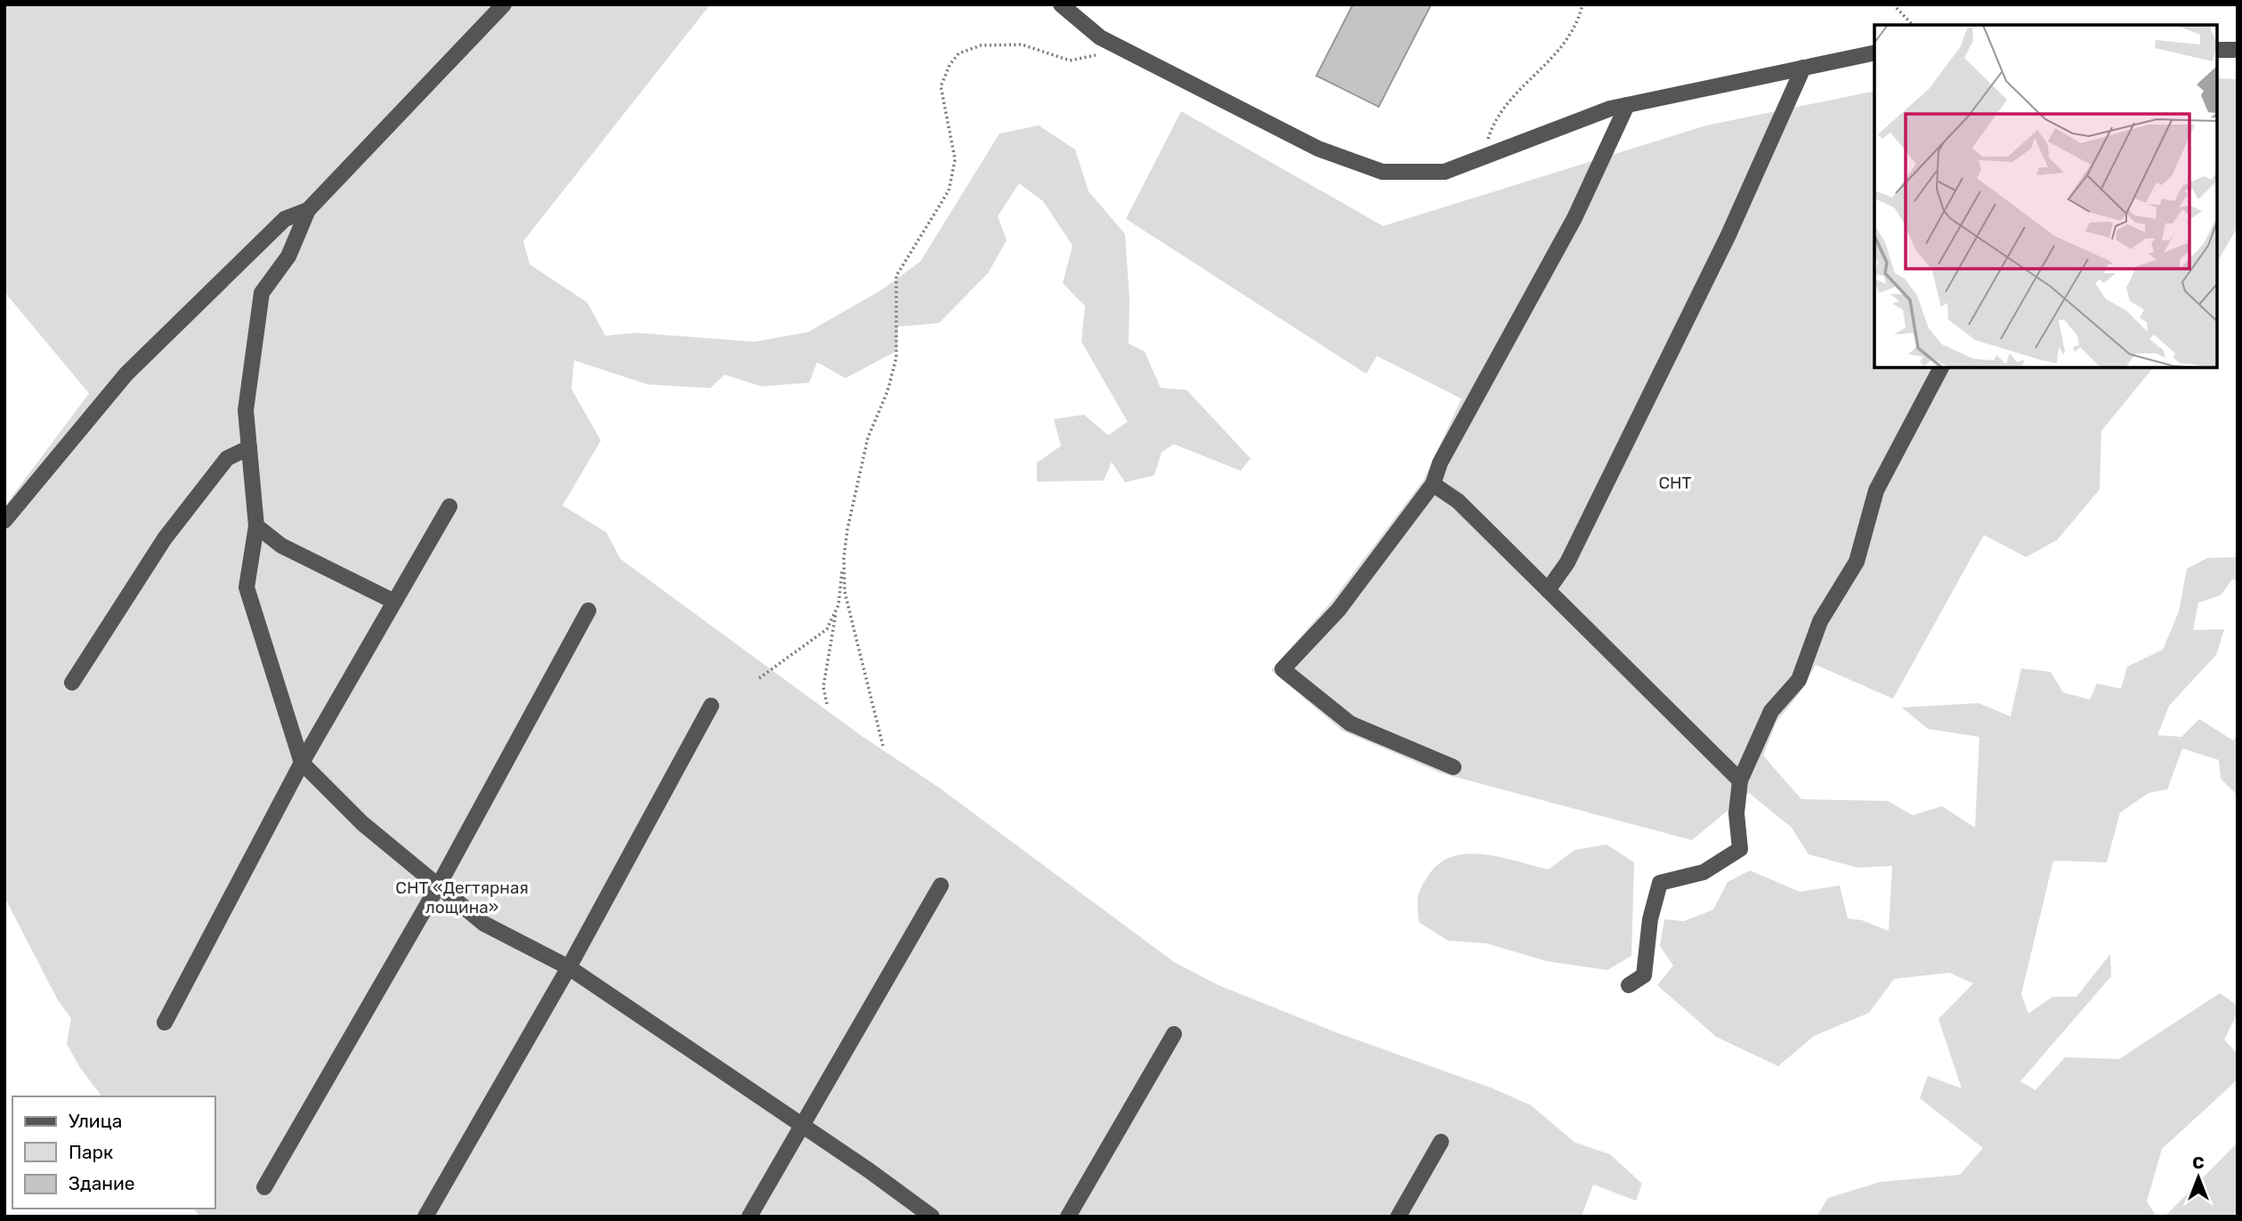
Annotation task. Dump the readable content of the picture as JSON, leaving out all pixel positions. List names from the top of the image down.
{
  "parks": ["СНТ", "СНТ «Дегтярная лощина»"],
  "legend": ["Улица", "Парк", "Здание"],
  "north": "top"
}
